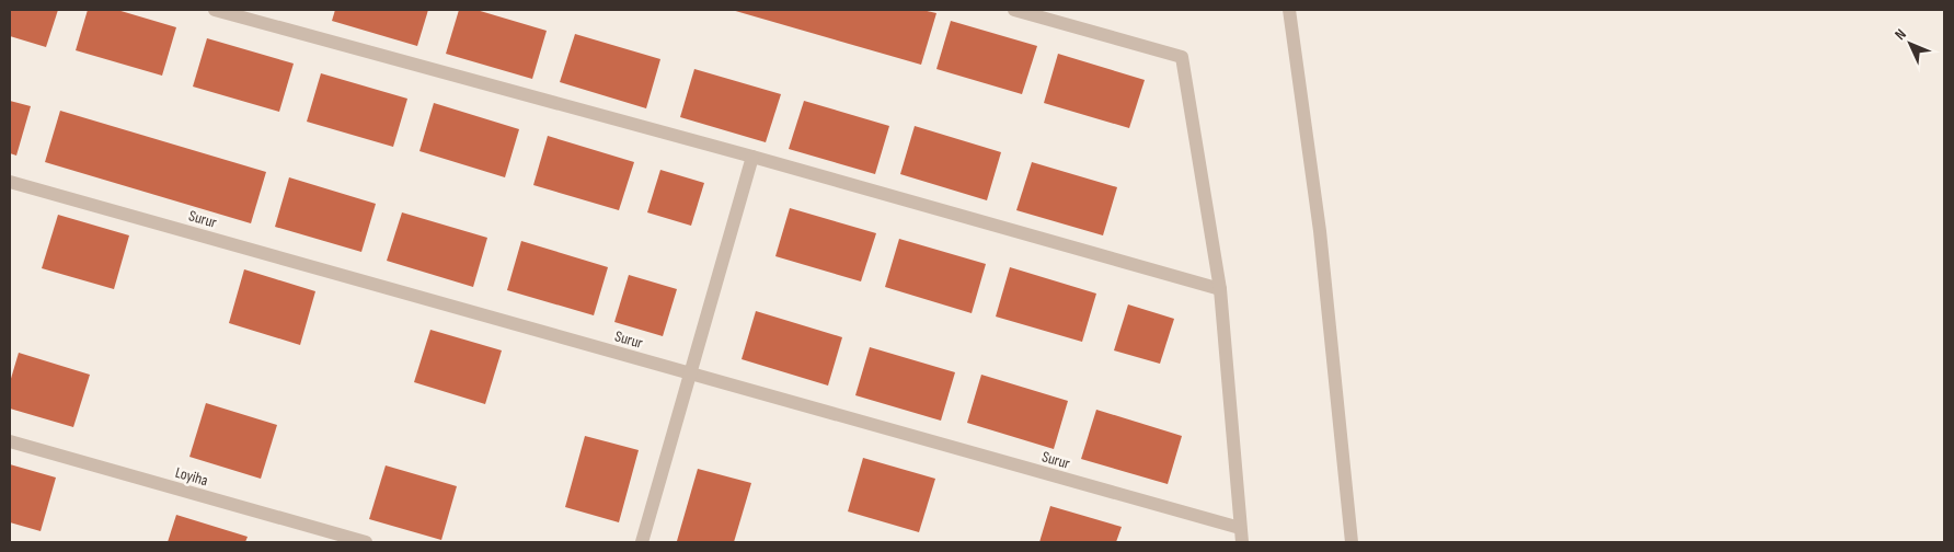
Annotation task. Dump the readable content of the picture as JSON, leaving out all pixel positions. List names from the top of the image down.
{
  "streets": {
    "street": ["Surur", "Loyiha"]
  },
  "north": "top left"
}
